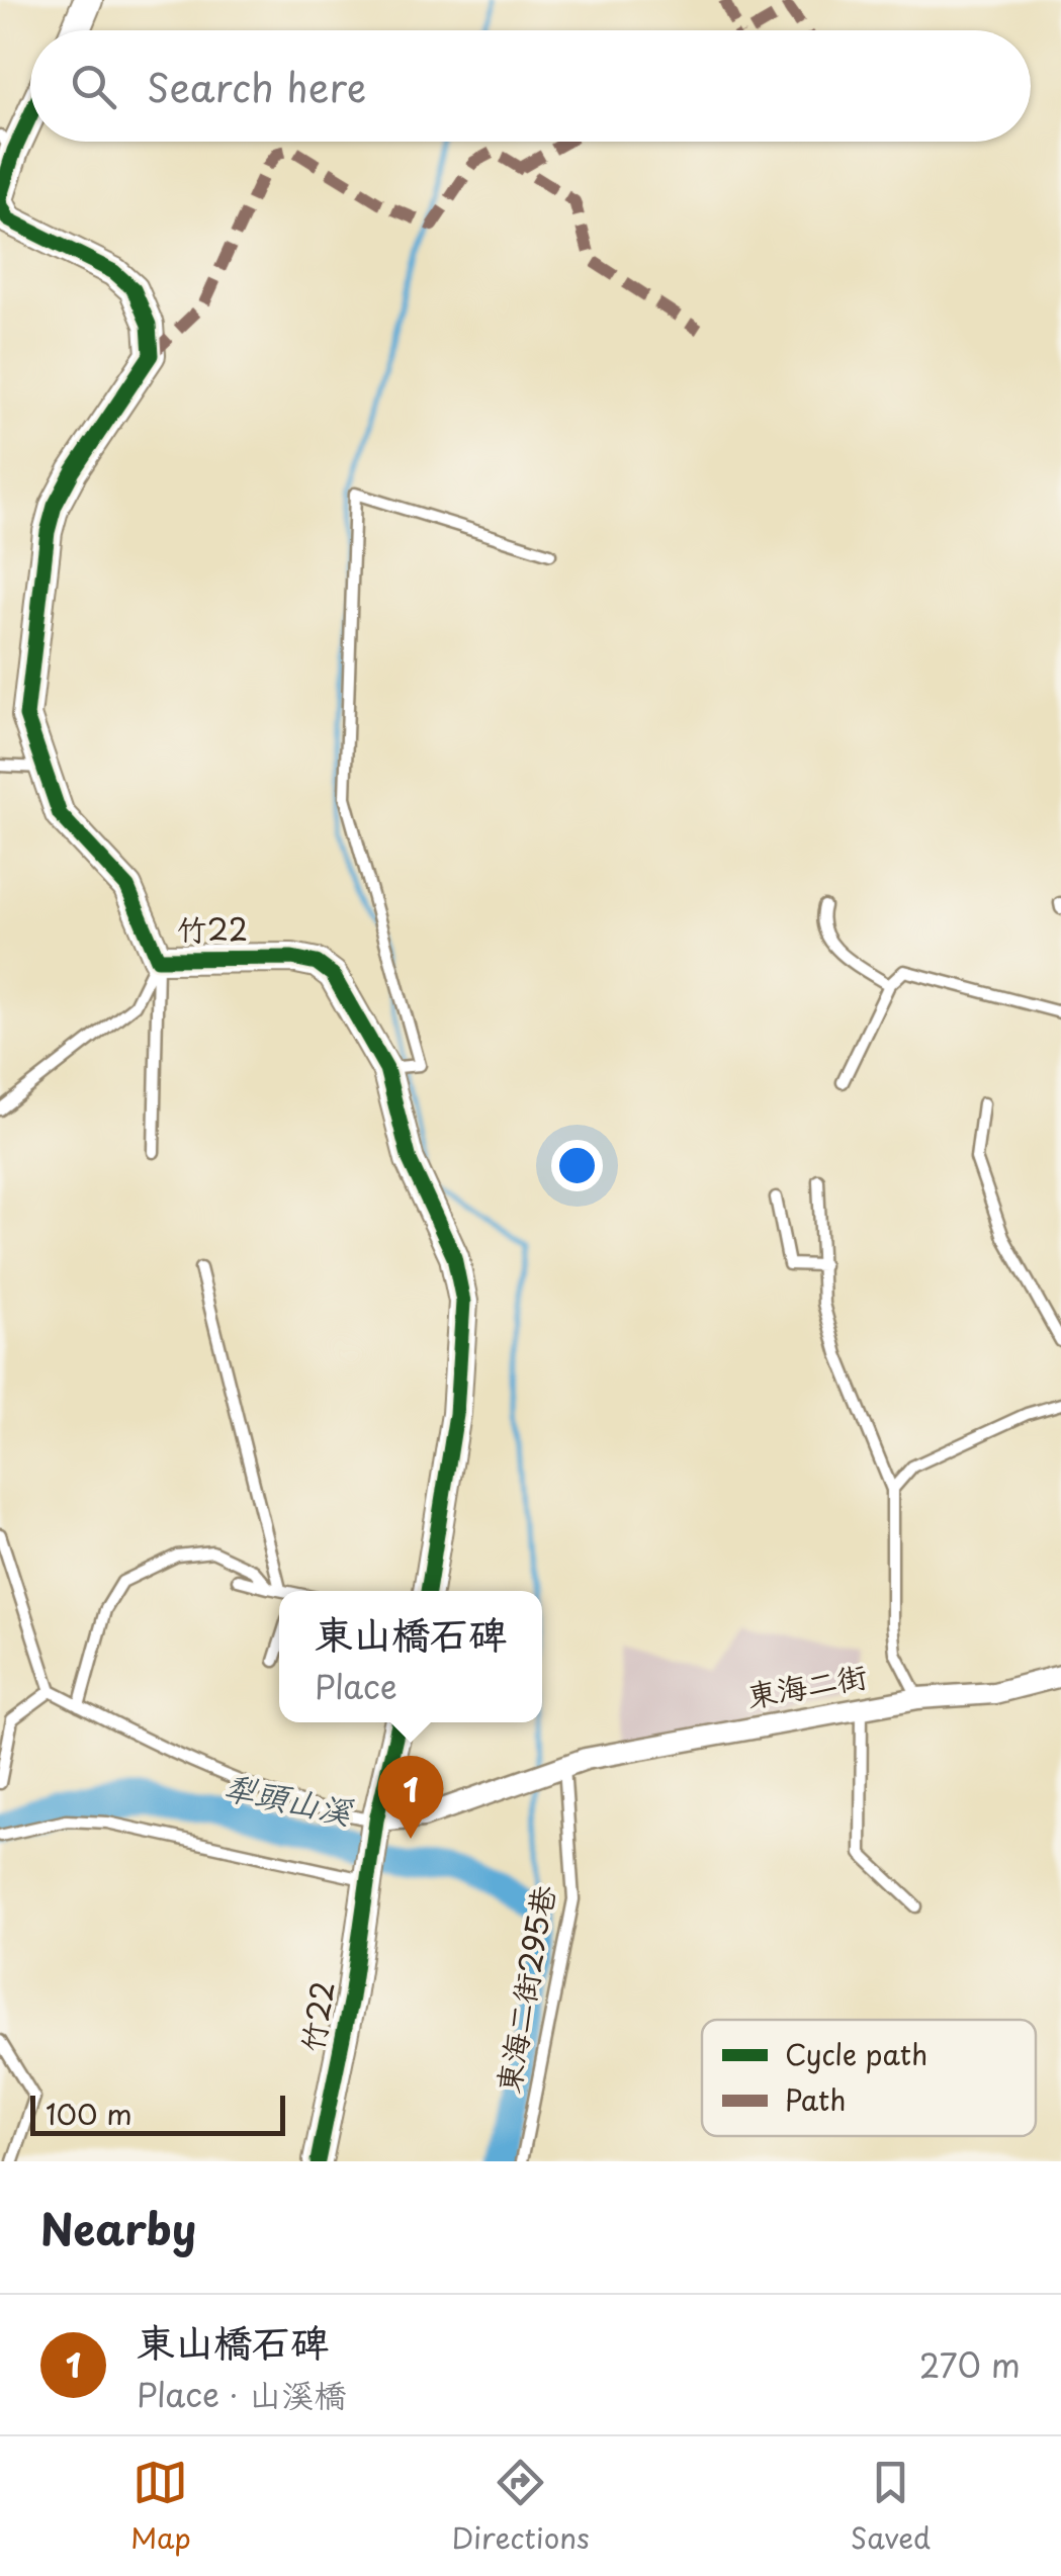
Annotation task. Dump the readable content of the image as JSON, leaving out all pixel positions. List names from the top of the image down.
{
  "streets": {
    "street": ["竹22", "東海二街"],
    "lane": ["東海二街295巷"]
  },
  "crossings": [
    ["竹22", "東海二街"],
    ["東海二街", "東海二街295巷"]
  ],
  "water": ["犁頭山溪"],
  "legend": ["Cycle path", "Path"],
  "scale_bar": "100 m",
  "page": {
    "search": "Search here",
    "popup": ["東山橋石碑", "Place"],
    "pins": "1",
    "scale": "100 m",
    "heading": "Nearby",
    "list": [
      {
        "mark": "1",
        "name": "東山橋石碑",
        "note": "Place · 山溪橋",
        "value": "270 m"
      }
    ],
    "nav": ["Map", "Directions", "Saved"]
  }
}
